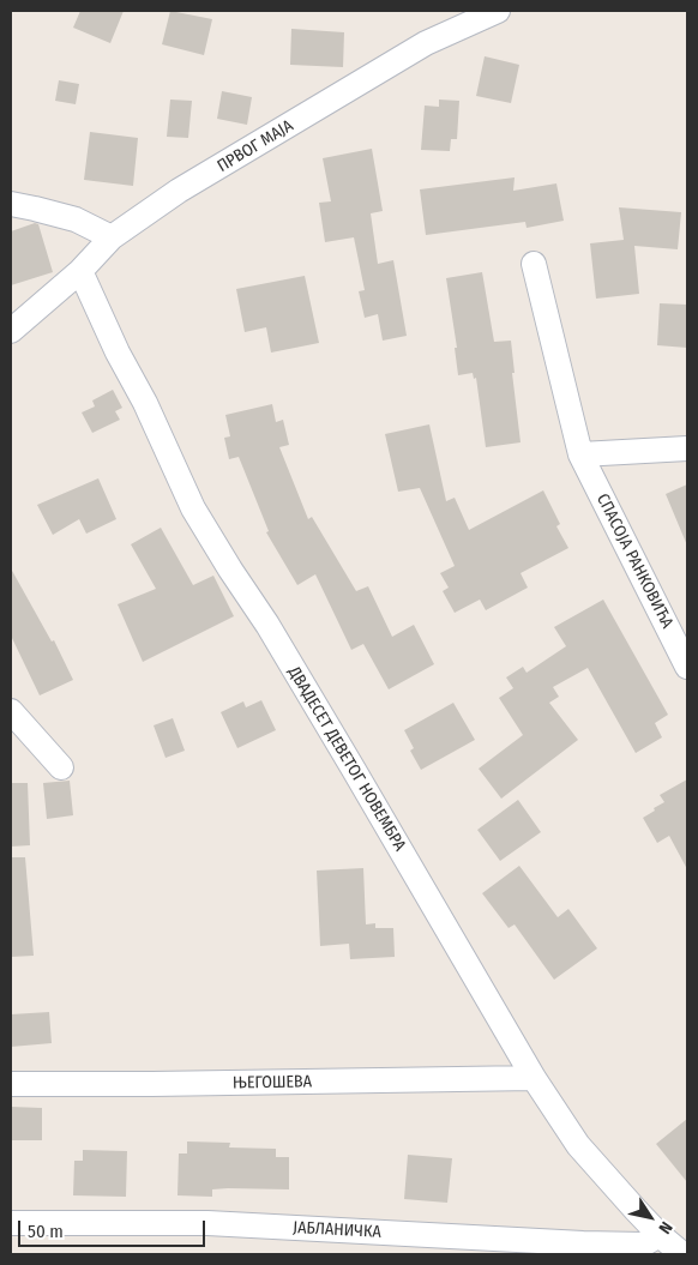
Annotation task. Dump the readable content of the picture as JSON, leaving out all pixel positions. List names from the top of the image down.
{
  "streets": {
    "street": [
      "ПРВОГ МАЈА",
      "СПАСОЈА РАНКОВИЋА",
      "ДВАДЕСЕТ ДЕВЕТОГ НОВЕМБРА",
      "ЊЕГОШЕВА",
      "ЈАБЛАНИЧКА"
    ]
  },
  "crossings": [
    ["ДВАДЕСЕТ ДЕВЕТОГ НОВЕМБРА", "ЊЕГОШЕВА"],
    ["ДВАДЕСЕТ ДЕВЕТОГ НОВЕМБРА", "ЈАБЛАНИЧКА"]
  ],
  "scale_bar": "50 m",
  "north": "bottom right"
}
